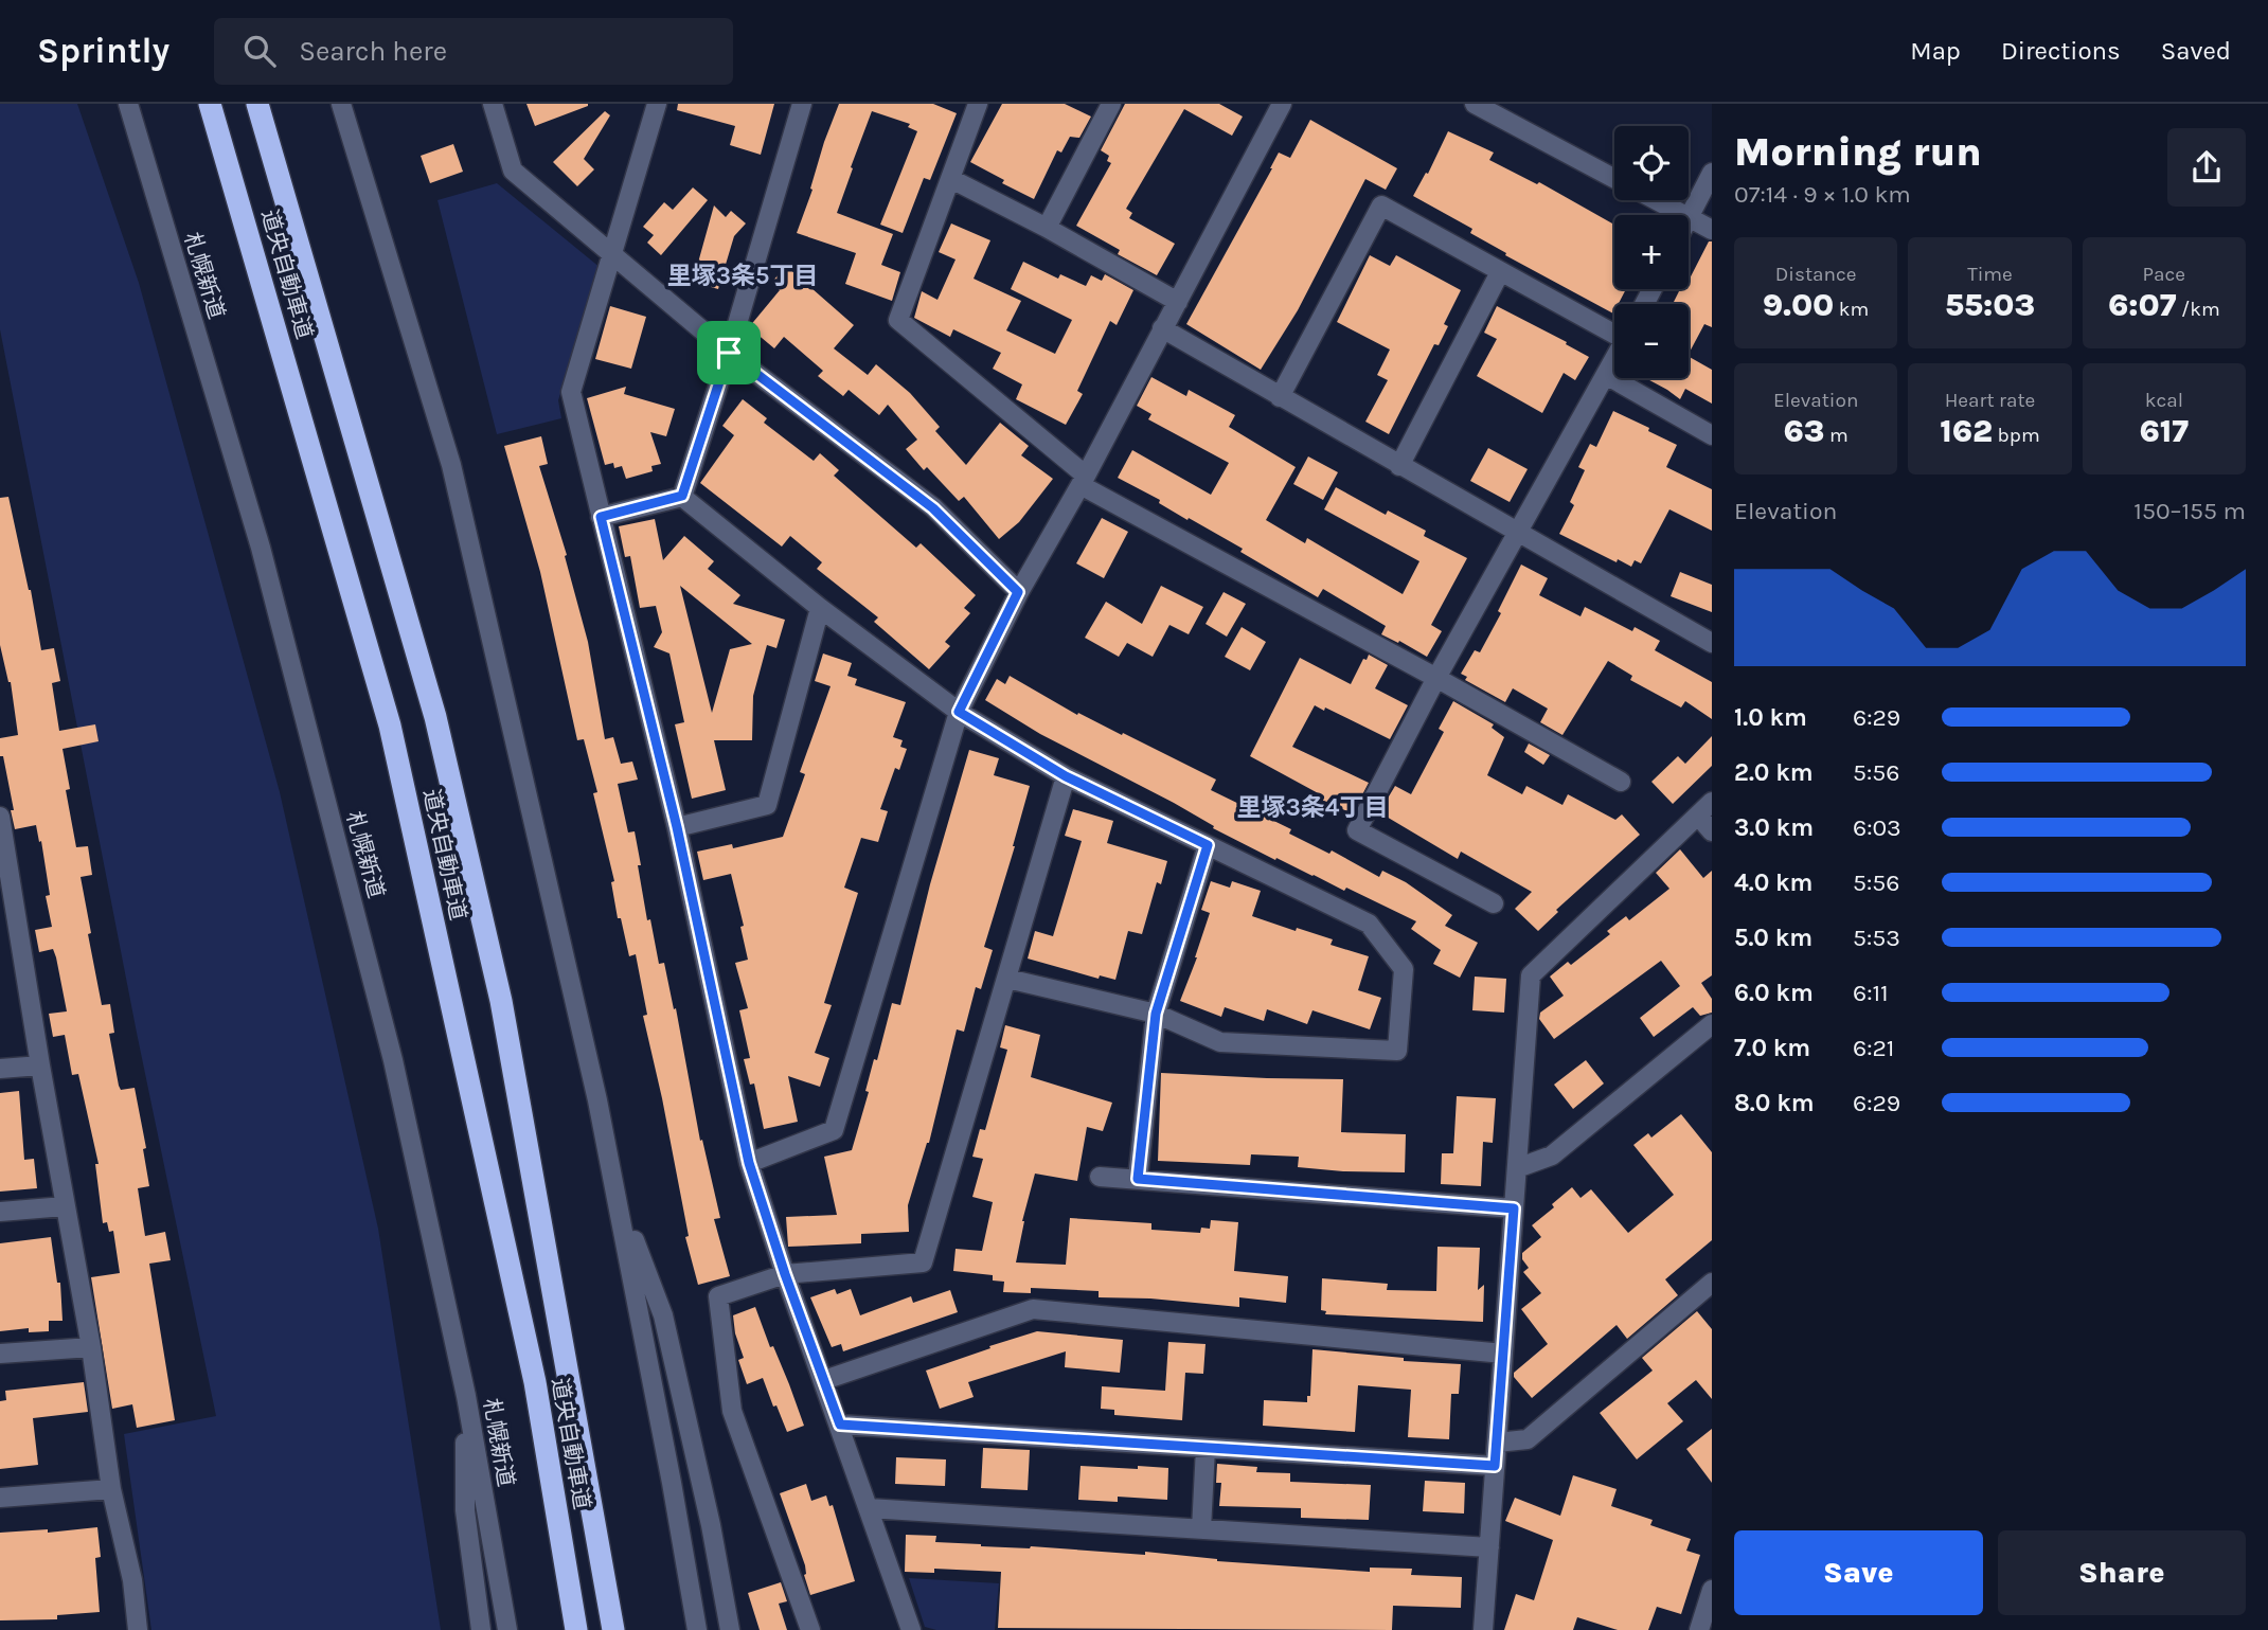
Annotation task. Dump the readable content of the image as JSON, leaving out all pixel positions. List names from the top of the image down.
{
  "streets": {
    "highway": ["道央自動車道"],
    "street": ["札幌新道"]
  },
  "districts": ["里塚3条5丁目", "里塚3条4丁目"],
  "page": {
    "header": "Sprintly",
    "search": "Search here",
    "nav": ["Map", "Directions", "Saved"],
    "heading": ["Morning run", "07:14 · 9 × 1.0 km"],
    "map_buttons": ["+", "−"],
    "stats": [
      ["Distance", "9.00 km"],
      ["Time", "55:03"],
      ["Pace", "6:07 /km"],
      ["Elevation", "63 m"],
      ["Heart rate", "162 bpm"],
      ["kcal", "617"]
    ],
    "chart": ["Elevation", "150–155 m"],
    "list": [
      {
        "name": "1.0 km",
        "note": "6:29"
      },
      {
        "name": "2.0 km",
        "note": "5:56"
      },
      {
        "name": "3.0 km",
        "note": "6:03"
      },
      {
        "name": "4.0 km",
        "note": "5:56"
      },
      {
        "name": "5.0 km",
        "note": "5:53"
      },
      {
        "name": "6.0 km",
        "note": "6:11"
      },
      {
        "name": "7.0 km",
        "note": "6:21"
      },
      {
        "name": "8.0 km",
        "note": "6:29"
      }
    ],
    "buttons": ["Save", "Share"]
  }
}
